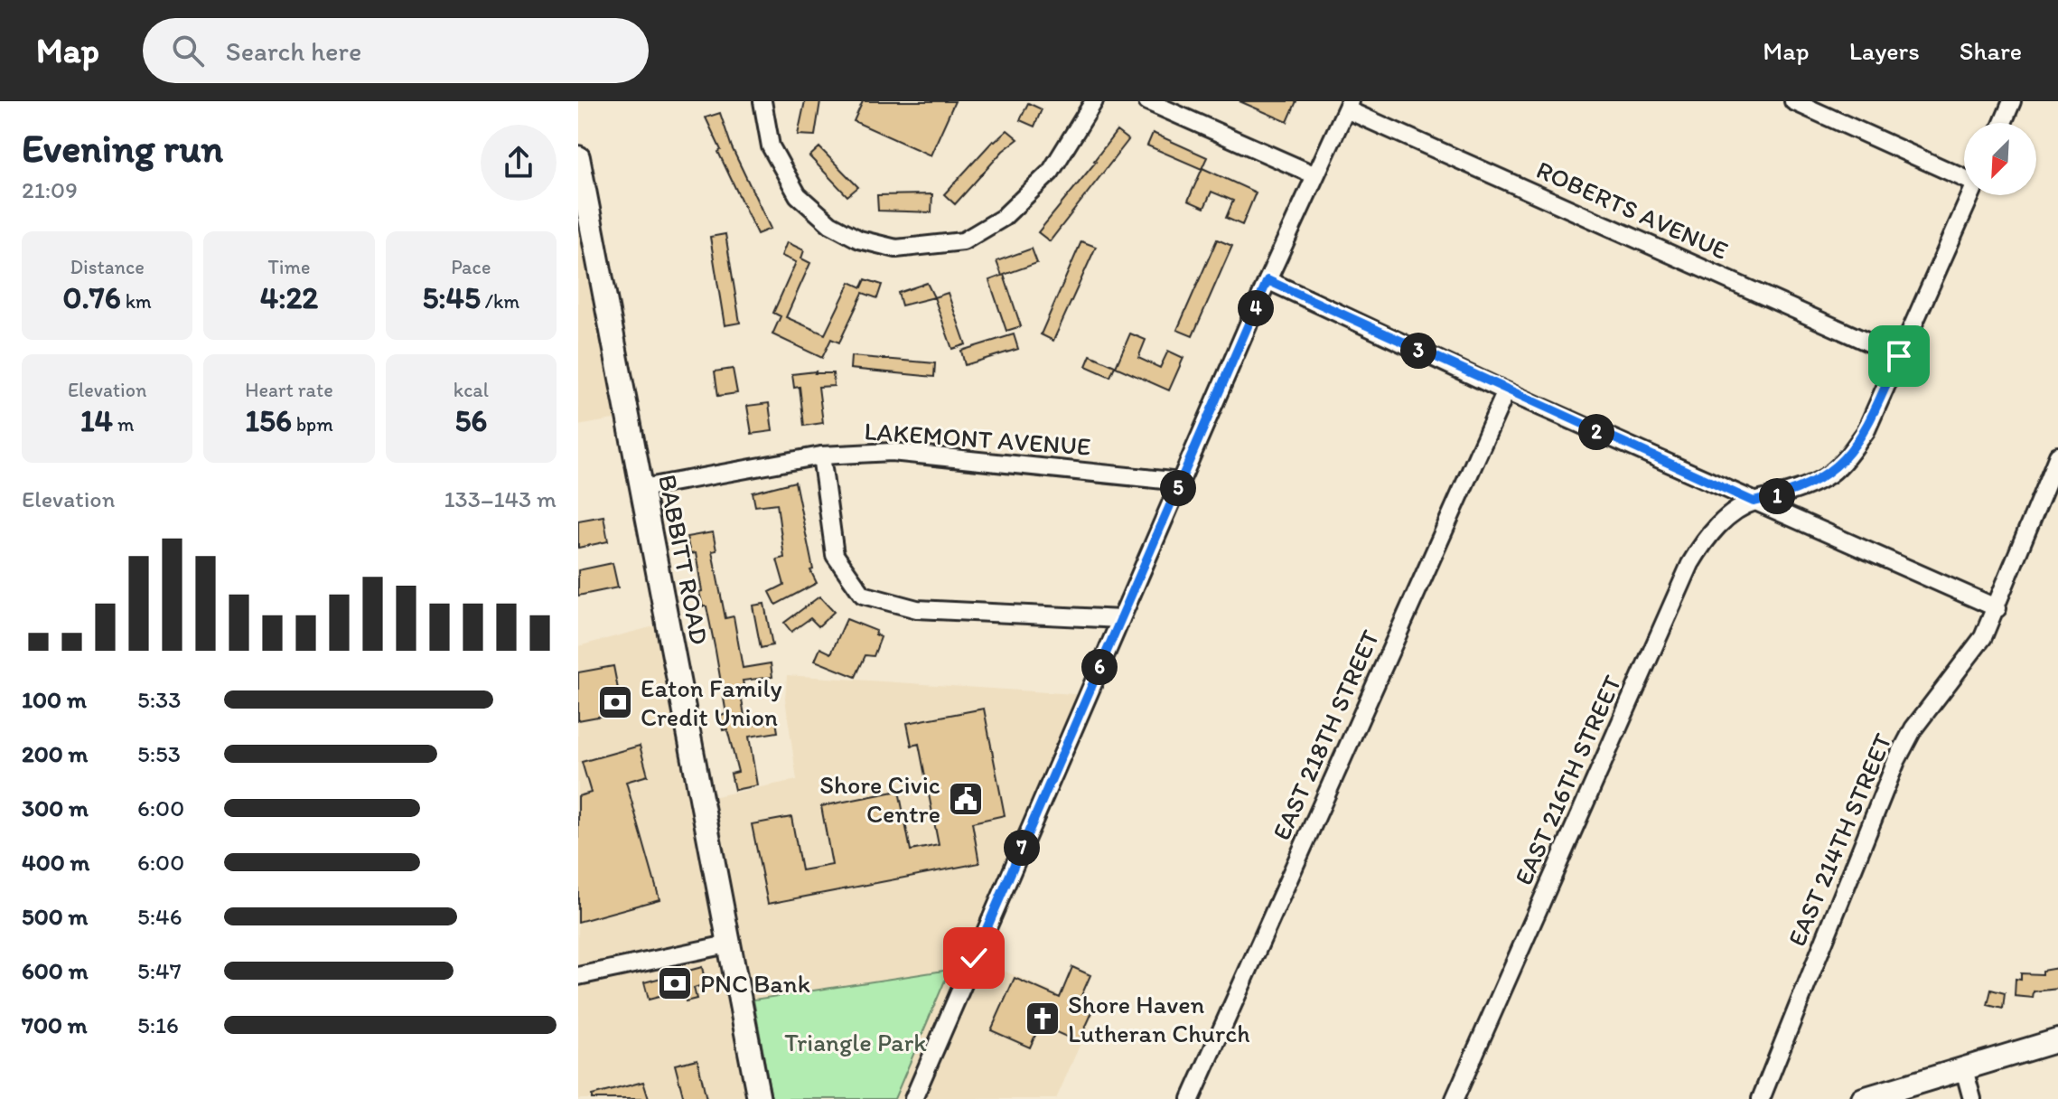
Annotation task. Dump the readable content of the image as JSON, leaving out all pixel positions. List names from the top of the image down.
{
  "streets": {
    "main road": ["BABBITT ROAD"],
    "street": [
      "ROBERTS AVENUE",
      "LAKEMONT AVENUE",
      "EAST 218TH STREET",
      "EAST 216TH STREET",
      "EAST 214TH STREET"
    ]
  },
  "crossings": [
    ["ROBERTS AVENUE", "EAST 216TH STREET"],
    ["LAKEMONT AVENUE", "BABBITT ROAD"]
  ],
  "parks": ["Triangle Park"],
  "places": {
    "bank": ["Eaton Family Credit Union", "PNC Bank"],
    "public building": ["Shore Civic Centre"],
    "church": ["Shore Haven Lutheran Church"]
  },
  "north": "bottom left",
  "page": {
    "header": "Map",
    "search": "Search here",
    "nav": ["Map", "Layers", "Share"],
    "heading": ["Evening run", "21:09"],
    "stats": [
      ["Distance", "0.76 km"],
      ["Time", "4:22"],
      ["Pace", "5:45 /km"],
      ["Elevation", "14 m"],
      ["Heart rate", "156 bpm"],
      ["kcal", "56"]
    ],
    "pins": [
      "4",
      "3",
      "2",
      "5",
      "1",
      "6",
      "7"
    ],
    "chart": ["Elevation", "133–143 m"],
    "list": [
      {
        "name": "100 m",
        "note": "5:33"
      },
      {
        "name": "200 m",
        "note": "5:53"
      },
      {
        "name": "300 m",
        "note": "6:00"
      },
      {
        "name": "400 m",
        "note": "6:00"
      },
      {
        "name": "500 m",
        "note": "5:46"
      },
      {
        "name": "600 m",
        "note": "5:47"
      },
      {
        "name": "700 m",
        "note": "5:16"
      }
    ]
  }
}
